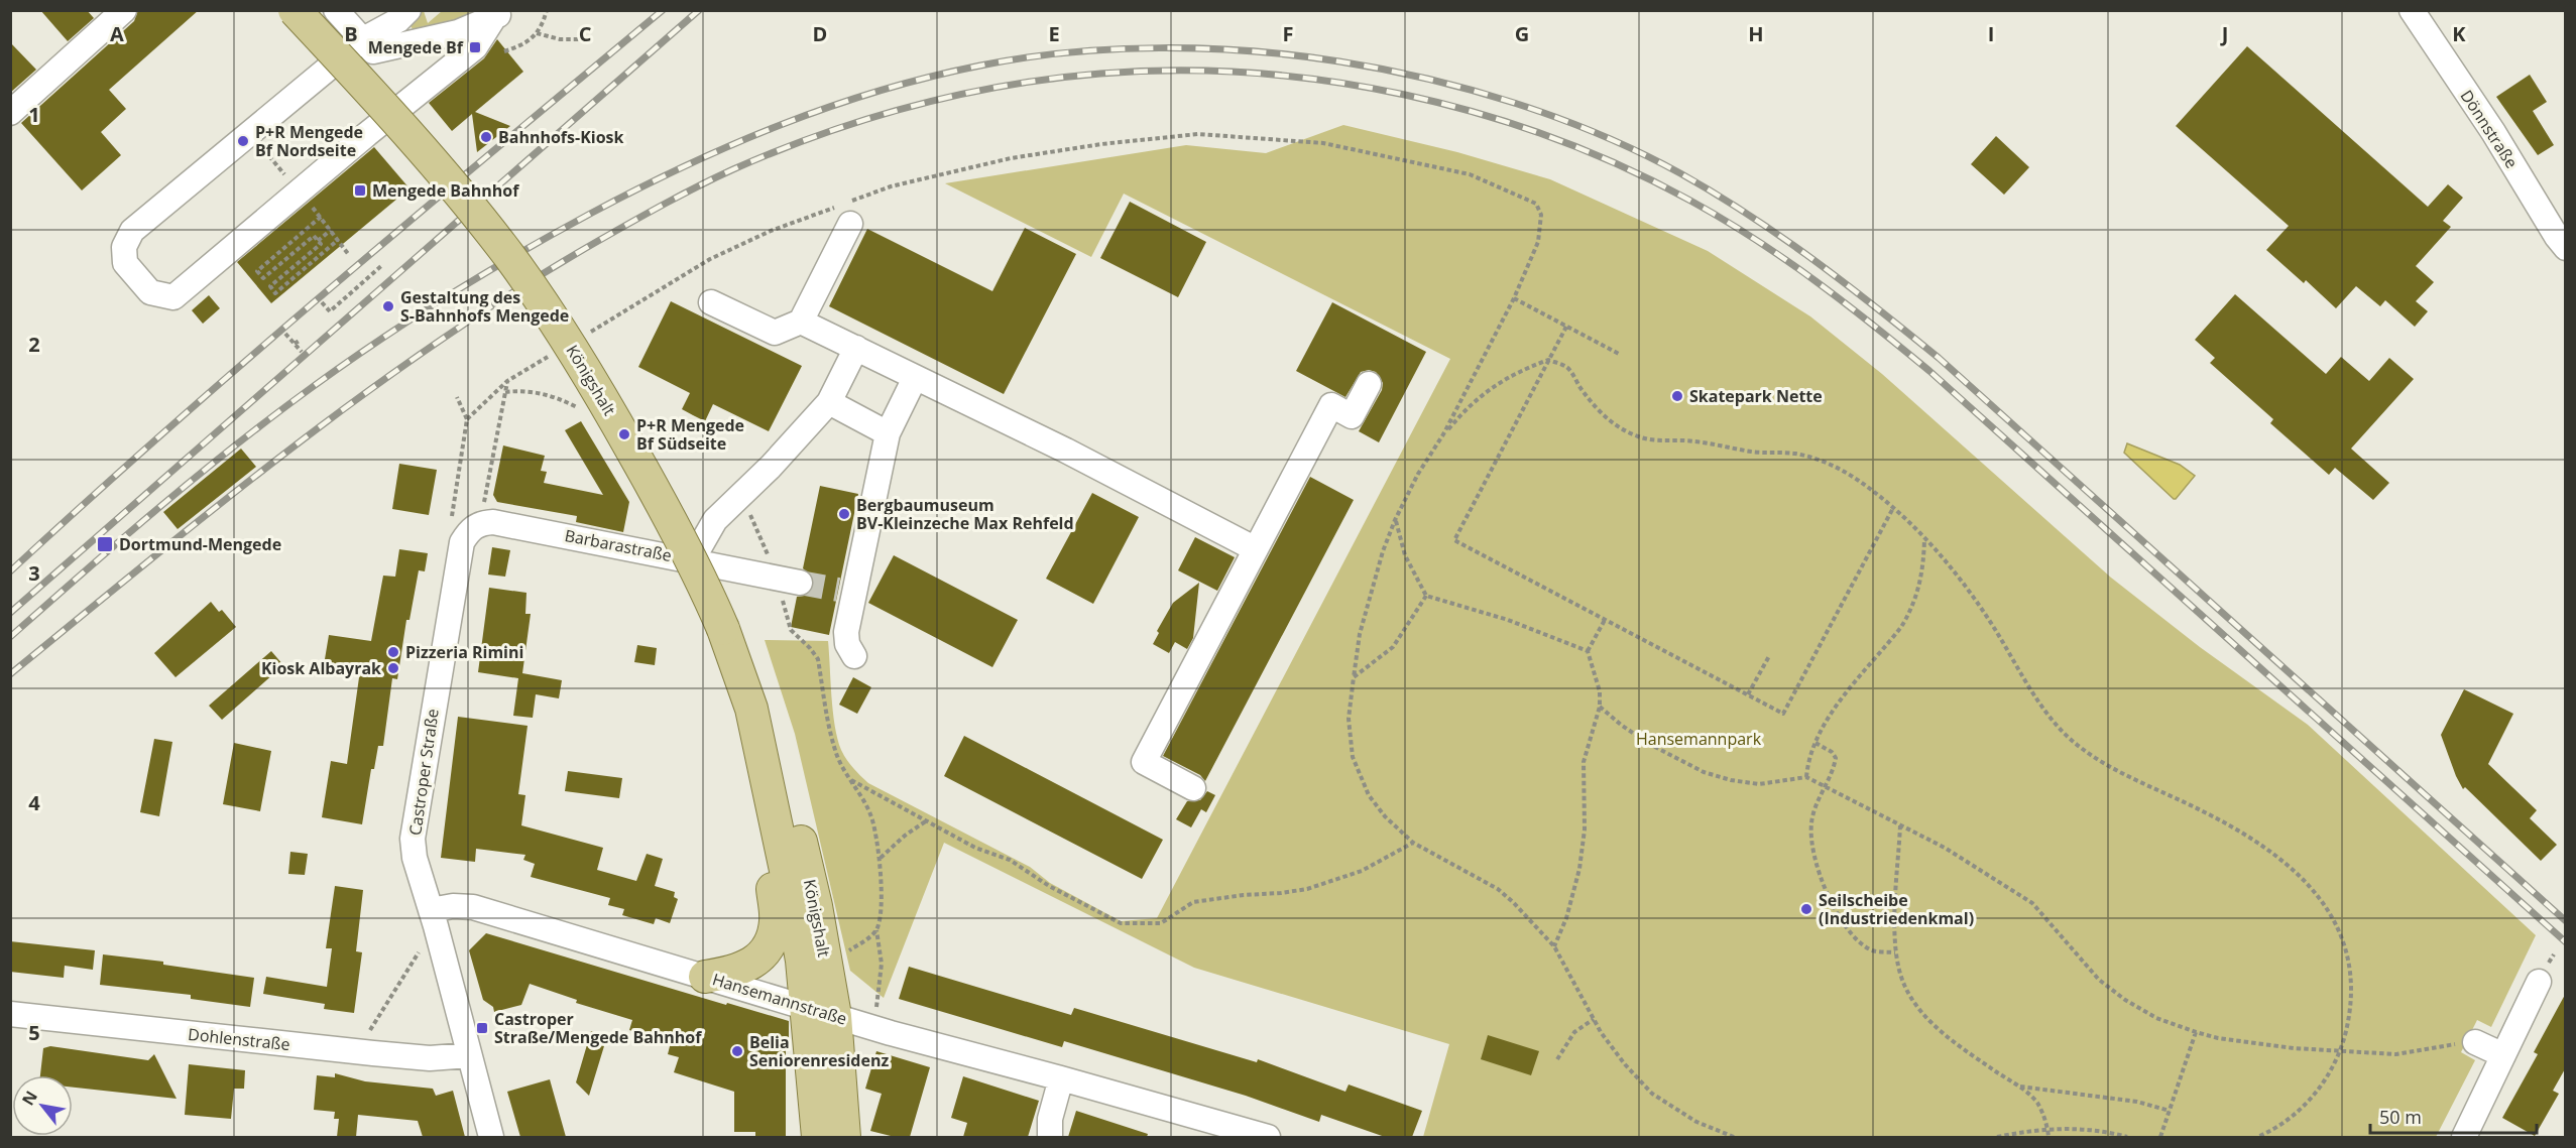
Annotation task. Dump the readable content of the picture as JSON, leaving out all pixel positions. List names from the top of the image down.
{
  "streets": {
    "main road": ["Königshalt"],
    "street": [
      "Dönnstraße",
      "Barbarastraße",
      "Castroper Straße",
      "Hansemannstraße",
      "Dohlenstraße"
    ]
  },
  "crossings": [
    ["Königshalt", "Hansemannstraße"],
    ["Castroper Straße", "Hansemannstraße"],
    ["Castroper Straße", "Dohlenstraße"]
  ],
  "parks": ["Hansemannpark"],
  "places": {
    "transit": [
      "Mengede Bf",
      "Mengede Bahnhof",
      "Dortmund-Mengede",
      "Castroper Straße/Mengede Bahnhof"
    ],
    "other": [
      "Bahnhofs-Kiosk",
      "P+R Mengede Bf Nordseite",
      "Gestaltung des S-Bahnhofs Mengede",
      "Skatepark Nette",
      "P+R Mengede Bf Südseite",
      "Bergbaumuseum BV-Kleinzeche Max Rehfeld",
      "Pizzeria Rimini",
      "Kiosk Albayrak",
      "Seilscheibe (Industriedenkmal)",
      "Belia Seniorenresidenz"
    ]
  },
  "scale_bar": "50 m",
  "north": "top left",
  "grid": {
    "columns": [
      "A",
      "B",
      "C",
      "D",
      "E",
      "F",
      "G",
      "H",
      "I",
      "J",
      "K"
    ],
    "rows": [
      "1",
      "2",
      "3",
      "4",
      "5"
    ]
  }
}
